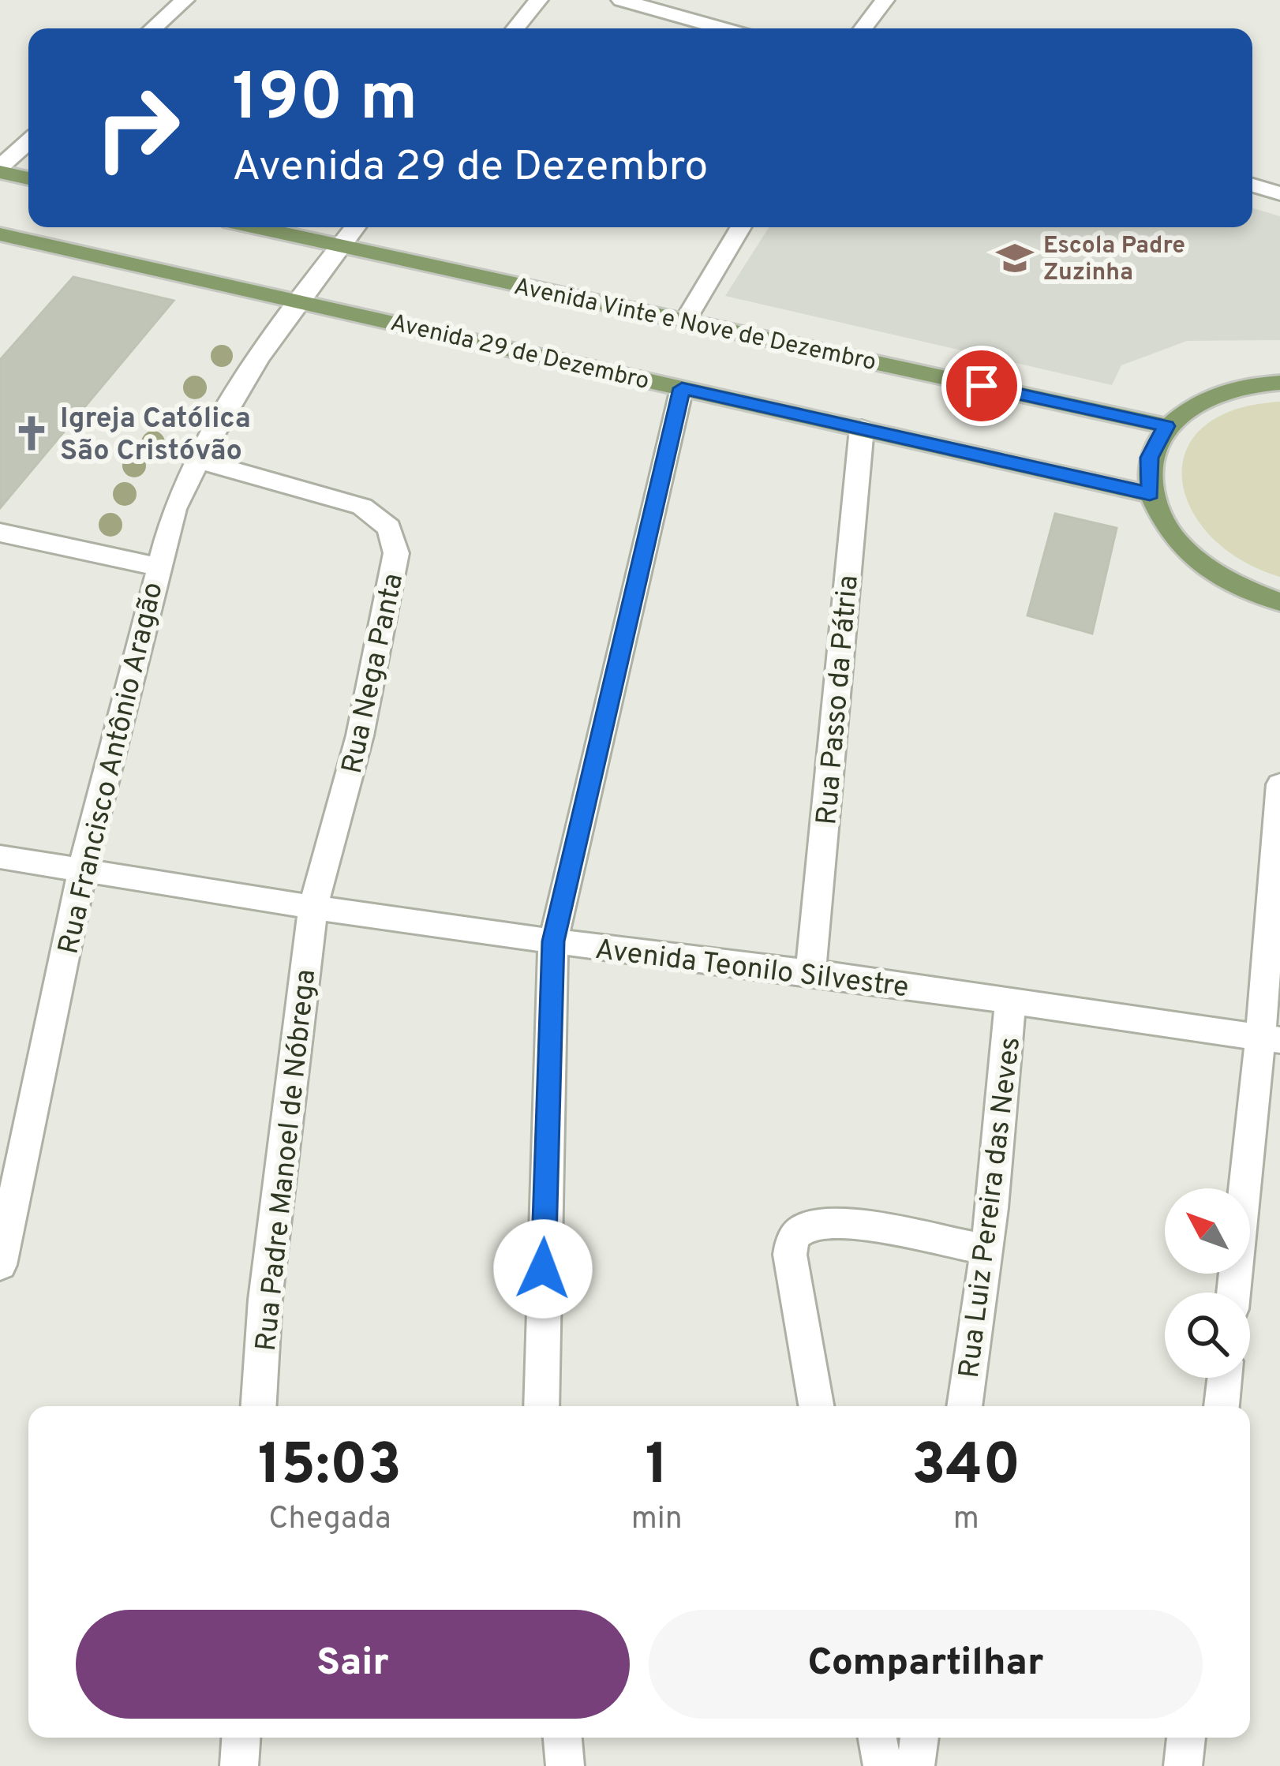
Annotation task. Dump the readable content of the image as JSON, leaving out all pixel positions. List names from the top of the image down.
{
  "streets": {
    "main road": ["Avenida Vinte e Nove de Dezembro", "Avenida 29 de Dezembro"],
    "street": [
      "Rua Nega Panta",
      "Rua Passo da Pátria",
      "Rua Francisco Antônio Aragão",
      "Avenida Teonilo Silvestre",
      "Rua Padre Manoel de Nóbrega",
      "Rua Luiz Pereira das Neves"
    ]
  },
  "crossings": [
    ["Avenida Vinte e Nove de Dezembro", "Rua Francisco Antônio Aragão"],
    ["Avenida 29 de Dezembro", "Rua Passo da Pátria"],
    ["Avenida 29 de Dezembro", "Rua Francisco Antônio Aragão"],
    ["Rua Nega Panta", "Rua Francisco Antônio Aragão"],
    ["Rua Nega Panta", "Avenida Teonilo Silvestre"],
    ["Rua Nega Panta", "Rua Padre Manoel de Nóbrega"],
    ["Rua Passo da Pátria", "Avenida Teonilo Silvestre"],
    ["Rua Francisco Antônio Aragão", "Avenida Teonilo Silvestre"],
    ["Avenida Teonilo Silvestre", "Rua Padre Manoel de Nóbrega"],
    ["Avenida Teonilo Silvestre", "Rua Luiz Pereira das Neves"]
  ],
  "places": {
    "school or university": ["Escola Padre Zuzinha"],
    "church": ["Igreja Católica São Cristóvão"]
  },
  "north": "top left",
  "page": {
    "turn": ["190 m", "Avenida 29 de Dezembro"],
    "eta": [
      "15:03",
      "Chegada",
      "1",
      "min",
      "340",
      "m"
    ],
    "buttons": ["Sair", "Compartilhar"]
  }
}
